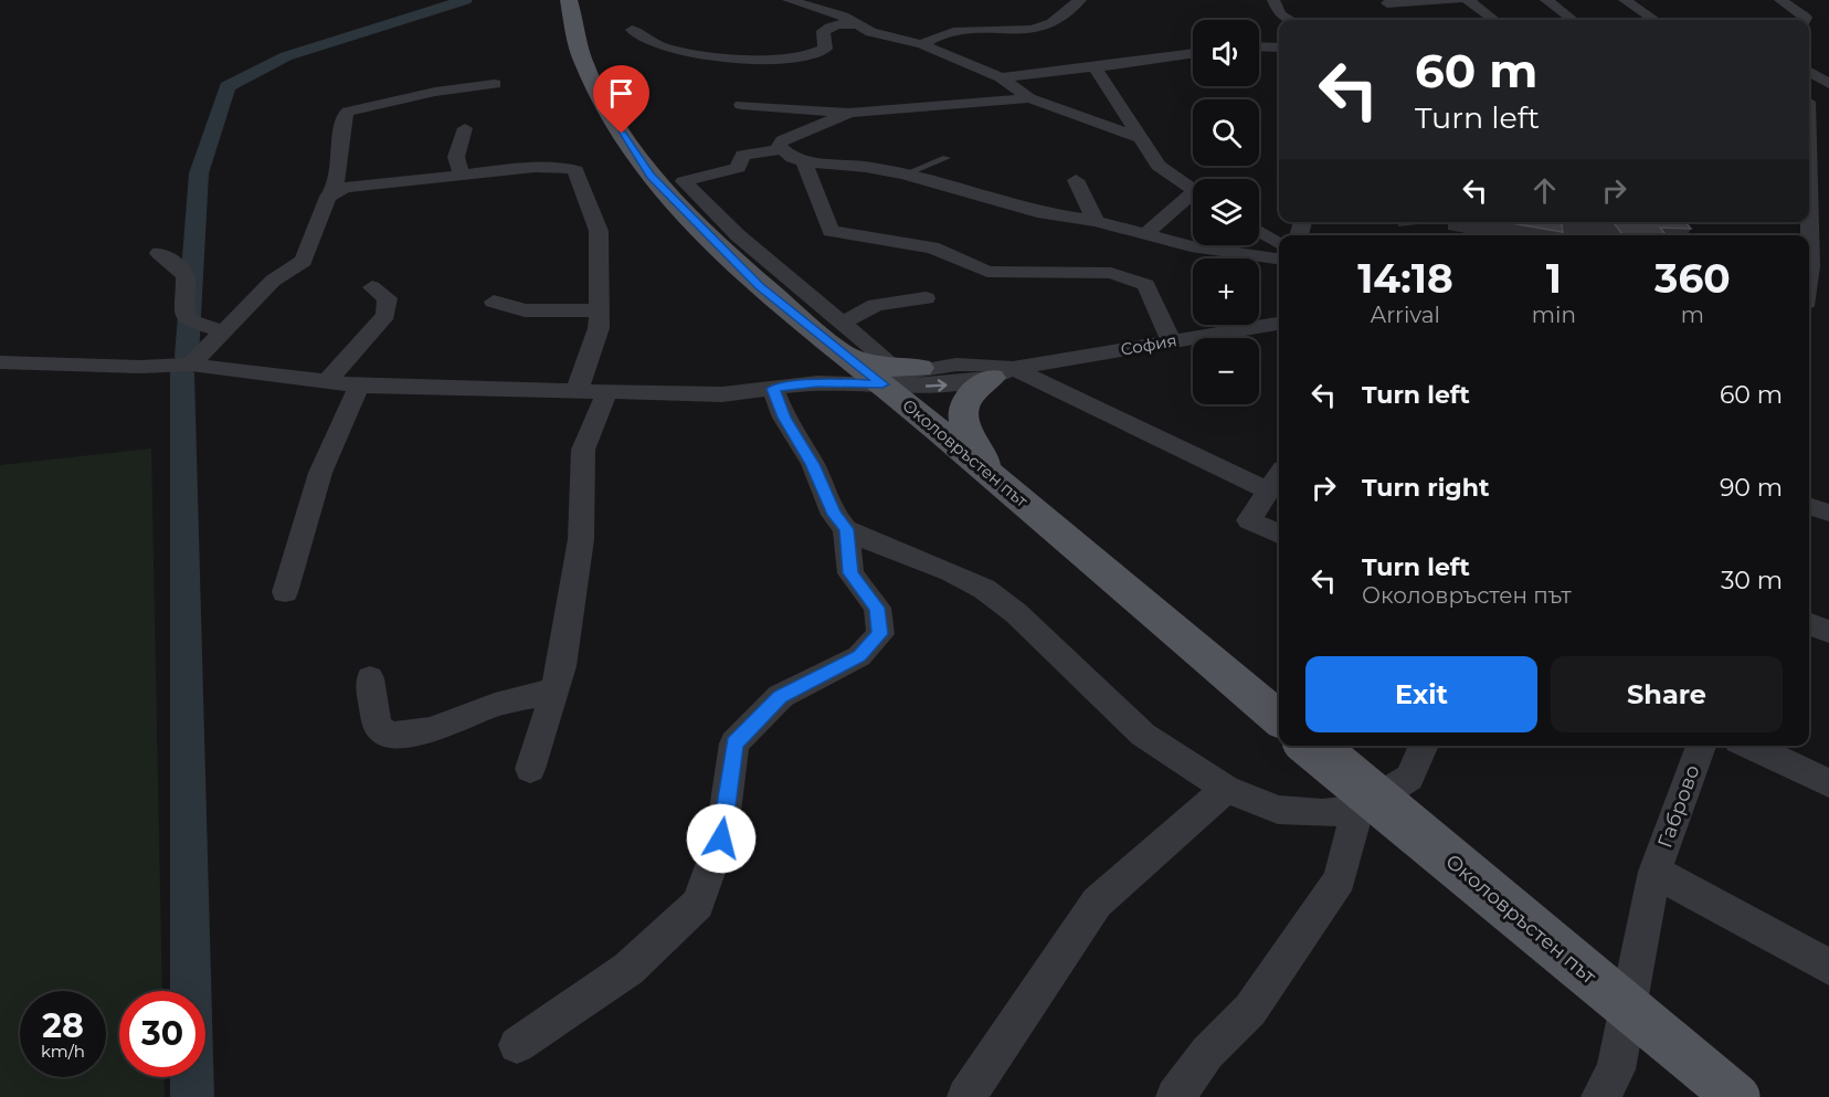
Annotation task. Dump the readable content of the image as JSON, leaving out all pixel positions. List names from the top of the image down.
{
  "streets": {
    "main road": ["Околовръстен път"],
    "street": ["София", "Габрово"]
  },
  "crossings": [
    ["София", "Околовръстен път"]
  ],
  "page": {
    "map_buttons": ["+", "−"],
    "turn": ["60 m", "Turn left"],
    "eta": [
      "14:18",
      "Arrival",
      "1",
      "min",
      "360",
      "m"
    ],
    "list": [
      {
        "name": "Turn left",
        "value": "60 m"
      },
      {
        "name": "Turn right",
        "value": "90 m"
      },
      {
        "name": "Turn left",
        "note": "Околовръстен път",
        "value": "30 m"
      }
    ],
    "buttons": ["Exit", "Share"],
    "speed": "28 km/h",
    "limit": "30"
  }
}
